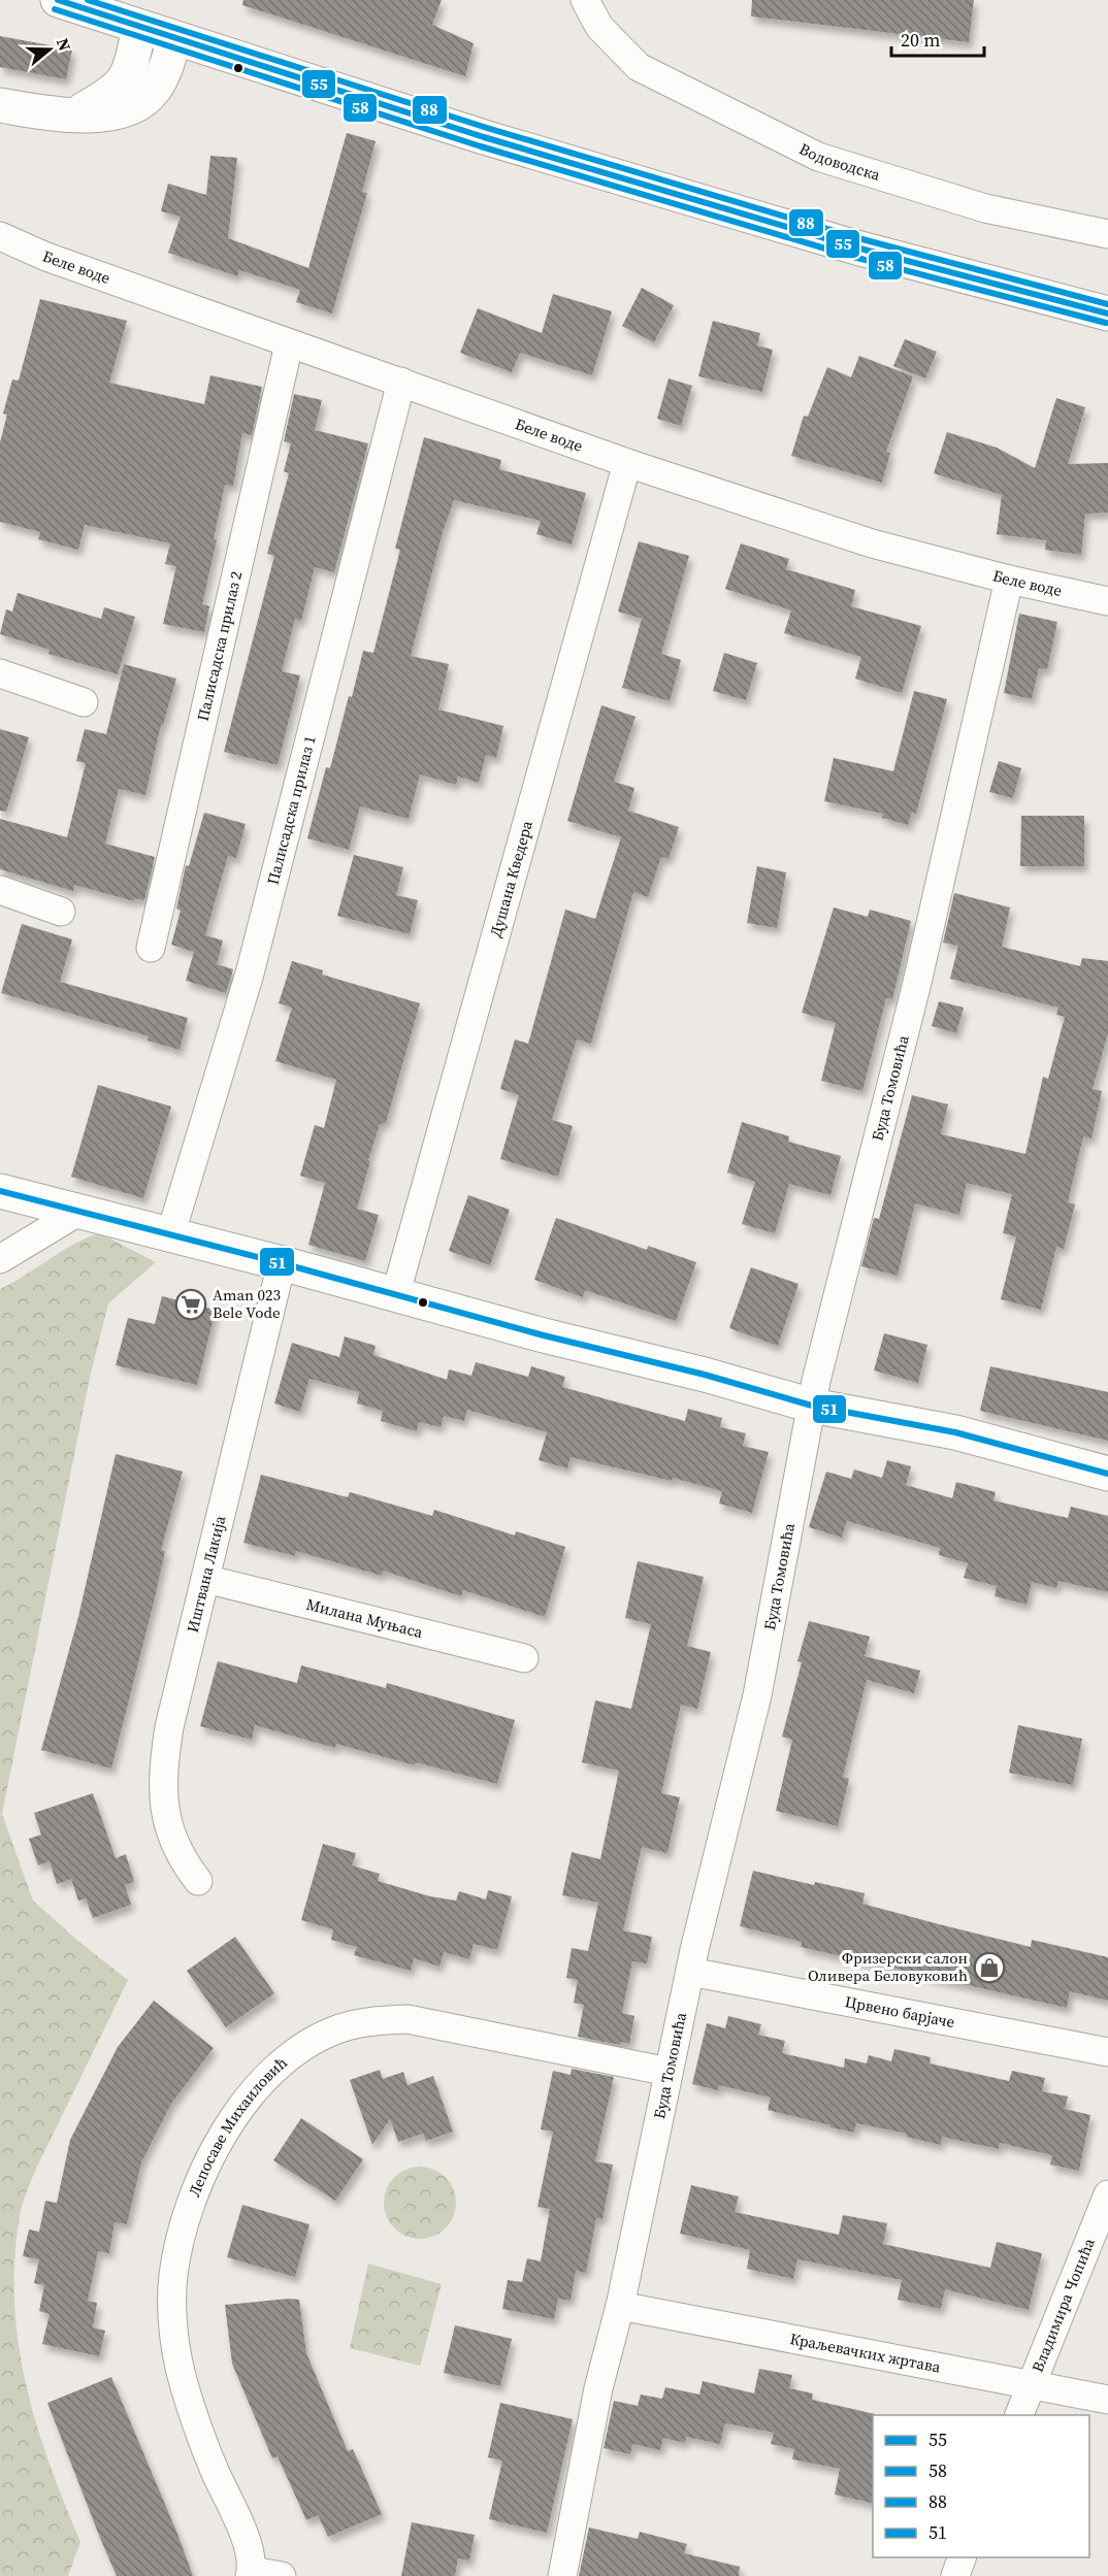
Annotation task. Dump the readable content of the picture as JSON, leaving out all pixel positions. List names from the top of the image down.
{
  "streets": {
    "street": [
      "Водоводска",
      "Беле воде",
      "Палисадска прилаз 2",
      "Палисадска прилаз 1",
      "Душана Кведера",
      "Буда Томовића",
      "Иштвана Лакија",
      "Милана Муњаса",
      "Црвено барјаче",
      "Лепосаве Михаиловић",
      "Владимира Чопића",
      "Краљевачких жртава"
    ]
  },
  "crossings": [
    ["Беле воде", "Палисадска прилаз 2"],
    ["Беле воде", "Палисадска прилаз 1"],
    ["Беле воде", "Душана Кведера"],
    ["Беле воде", "Буда Томовића"],
    ["Буда Томовића", "Црвено барјаче"],
    ["Буда Томовића", "Лепосаве Михаиловић"],
    ["Буда Томовића", "Краљевачких жртава"],
    ["Иштвана Лакија", "Милана Муњаса"],
    ["Владимира Чопића", "Краљевачких жртава"]
  ],
  "places": {
    "supermarket": ["Aman 023 Bele Vode"],
    "shop": ["Фризерски салон Оливера Беловуковић"]
  },
  "lines": [
    "transit line 55",
    "transit line 88",
    "transit line 58",
    "transit line 51"
  ],
  "legend": [
    "55",
    "58",
    "88",
    "51"
  ],
  "scale_bar": "20 m",
  "north": "right"
}
